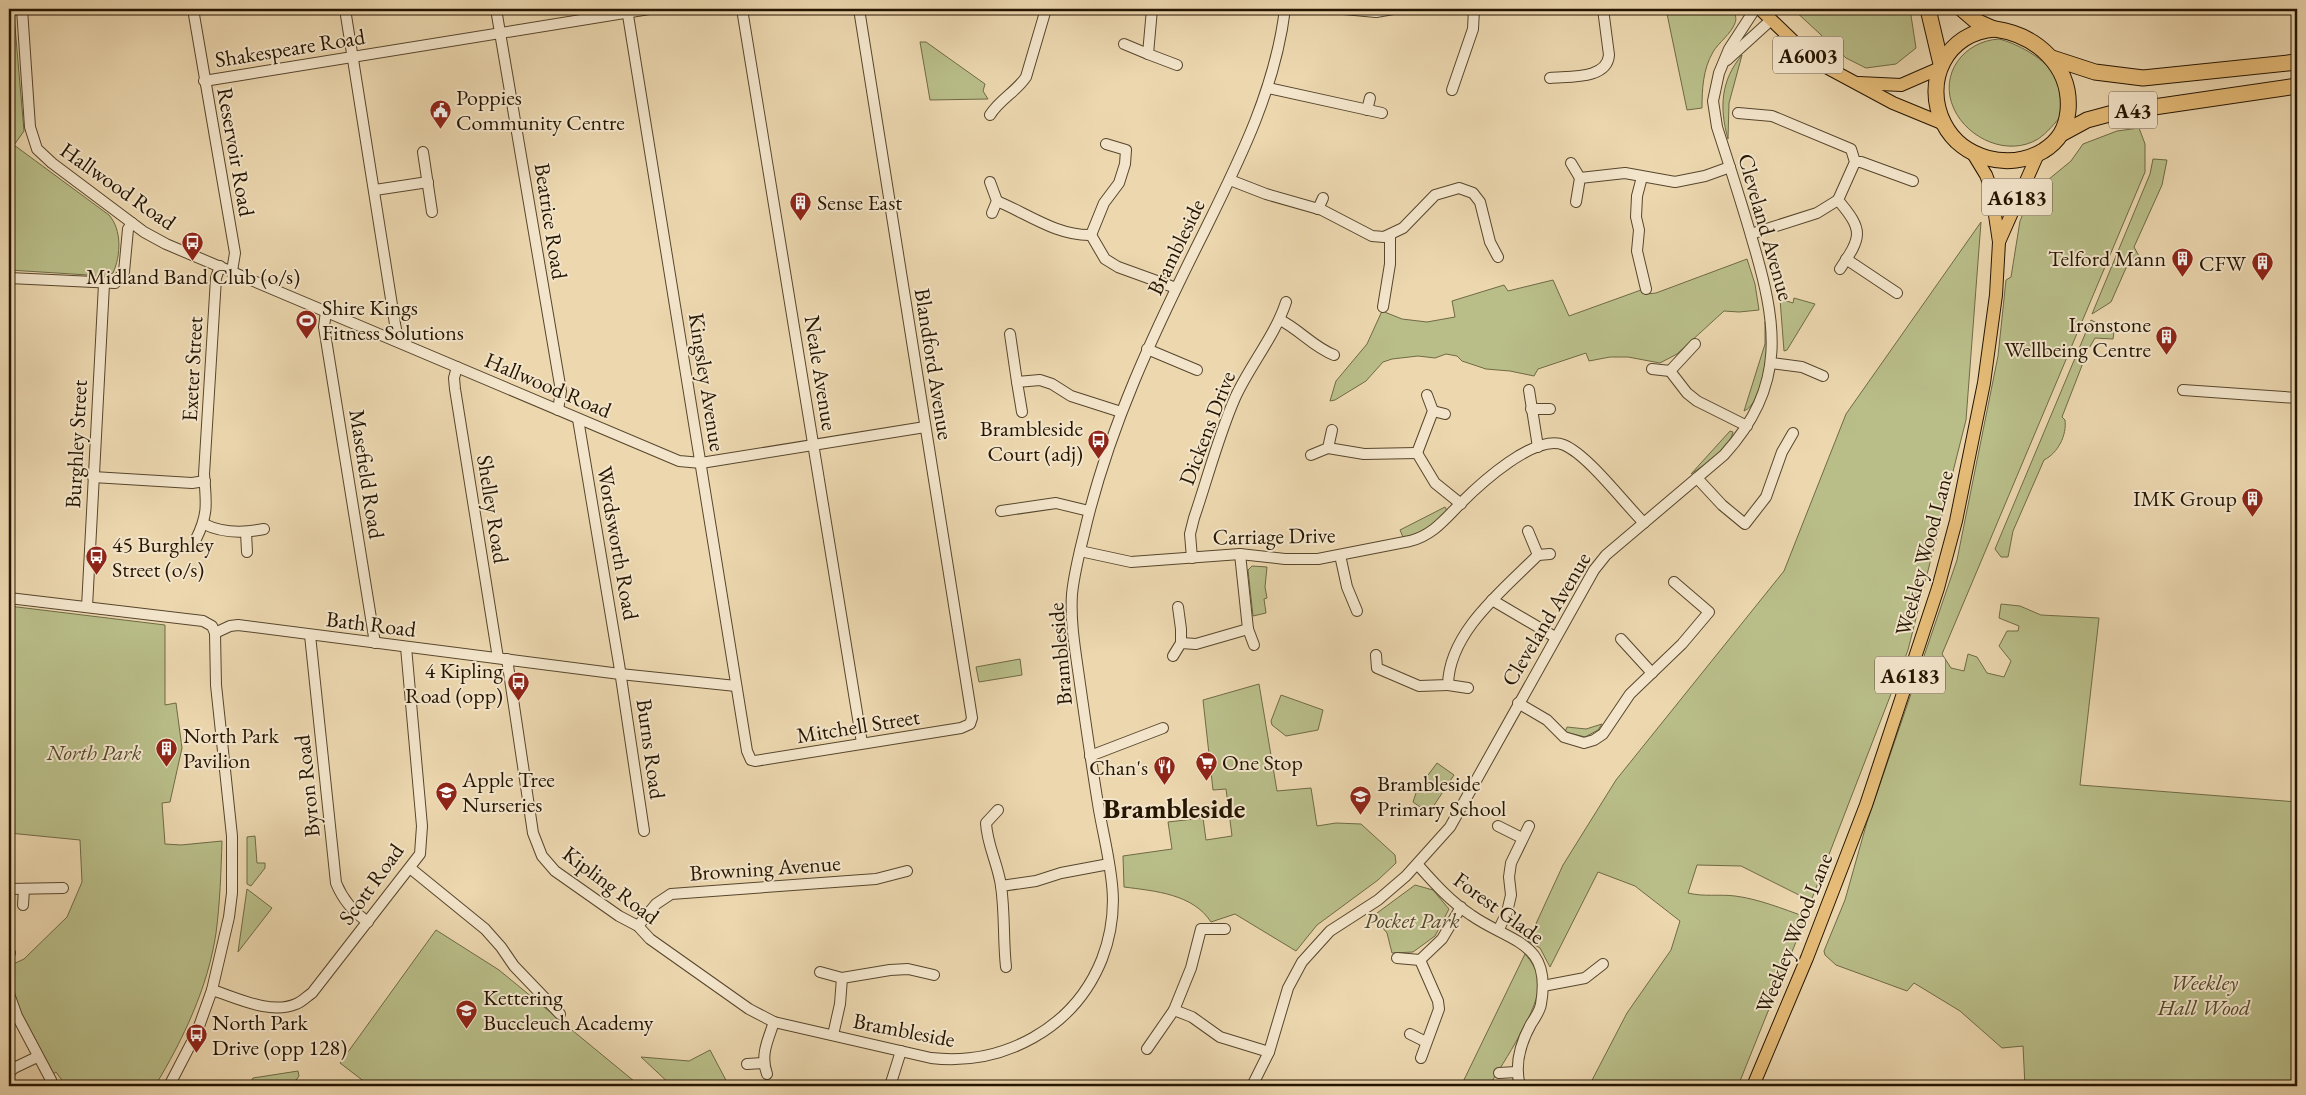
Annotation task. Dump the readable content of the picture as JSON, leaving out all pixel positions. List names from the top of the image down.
{
  "streets": {
    "highway": ["A43"],
    "main road": ["A6003", "A6183", "Weekley Wood Lane"],
    "street": [
      "Shakespeare Road",
      "Reservoir Road",
      "Hallwood Road",
      "Beatrice Road",
      "Cleveland Avenue",
      "Brambleside",
      "Blandford Avenue",
      "Exeter Street",
      "Neale Avenue",
      "Kingsley Avenue",
      "Dickens Drive",
      "Burghley Street",
      "Masefield Road",
      "Shelley Road",
      "Carriage Drive",
      "Wordsworth Road",
      "Bath Road",
      "Mitchell Street",
      "Burns Road",
      "Byron Road",
      "Browning Avenue",
      "Scott Road",
      "Kipling Road",
      "Forest Glade"
    ]
  },
  "crossings": [
    ["Shakespeare Road", "Reservoir Road"],
    ["Shakespeare Road", "Beatrice Road"],
    ["Shakespeare Road", "Kingsley Avenue"],
    ["A6003", "A43"],
    ["A6003", "Cleveland Avenue"],
    ["A6003", "Weekley Wood Lane"],
    ["A43", "Weekley Wood Lane"],
    ["Reservoir Road", "Hallwood Road"],
    ["Hallwood Road", "Beatrice Road"],
    ["Hallwood Road", "Blandford Avenue"],
    ["Hallwood Road", "Exeter Street"],
    ["Hallwood Road", "Neale Avenue"],
    ["Hallwood Road", "Kingsley Avenue"],
    ["Hallwood Road", "Masefield Road"],
    ["Hallwood Road", "Shelley Road"],
    ["Hallwood Road", "Wordsworth Road"],
    ["Cleveland Avenue", "Carriage Drive"],
    ["Cleveland Avenue", "Forest Glade"],
    ["Brambleside", "Carriage Drive"],
    ["Brambleside", "Kipling Road"],
    ["Blandford Avenue", "Mitchell Street"],
    ["Neale Avenue", "Mitchell Street"],
    ["Kingsley Avenue", "Bath Road"],
    ["Kingsley Avenue", "Mitchell Street"],
    ["Dickens Drive", "Carriage Drive"],
    ["Masefield Road", "Bath Road"],
    ["Shelley Road", "Bath Road"],
    ["Shelley Road", "Kipling Road"],
    ["Wordsworth Road", "Bath Road"],
    ["Wordsworth Road", "Burns Road"],
    ["Bath Road", "Burns Road"],
    ["Bath Road", "Byron Road"],
    ["Bath Road", "Scott Road"],
    ["Bath Road", "Kipling Road"],
    ["Byron Road", "Scott Road"],
    ["Browning Avenue", "Kipling Road"]
  ],
  "districts": ["Brambleside"],
  "parks": ["North Park", "Pocket Park", "Weekley Hall Wood"],
  "places": {
    "public building": ["Poppies Community Centre"],
    "building": [
      "Sense East",
      "Telford Mann",
      "CFW",
      "Ironstone Wellbeing Centre",
      "IMK Group",
      "North Park Pavilion"
    ],
    "bus stop": [
      "Midland Band Club (o/s)",
      "Brambleside Court (adj)",
      "45 Burghley Street (o/s)",
      "4 Kipling Road (opp)",
      "North Park Drive (opp 128)"
    ],
    "sports": ["Shire Kings Fitness Solutions"],
    "supermarket": ["One Stop"],
    "restaurant": ["Chan's"],
    "school or university": ["Apple Tree Nurseries", "Brambleside Primary School", "Kettering Buccleuch Academy"]
  }
}
